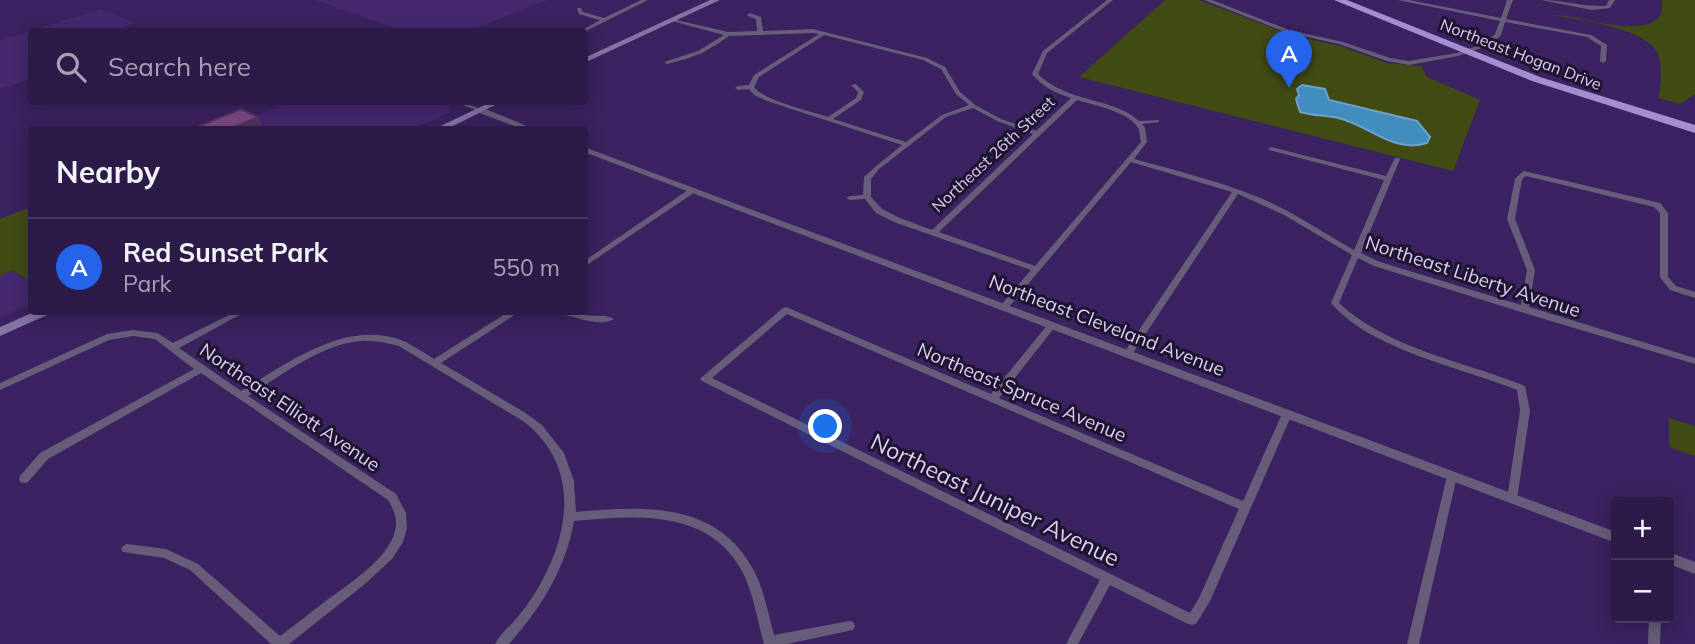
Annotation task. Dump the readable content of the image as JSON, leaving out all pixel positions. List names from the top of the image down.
{
  "streets": {
    "highway": ["Northeast Hogan Drive"],
    "street": [
      "Northeast 26th Street",
      "Northeast Liberty Avenue",
      "Northeast Cleveland Avenue",
      "Northeast Spruce Avenue",
      "Northeast Elliott Avenue",
      "Northeast Juniper Avenue"
    ]
  },
  "crossings": [
    ["Northeast Spruce Avenue", "Northeast Juniper Avenue"]
  ],
  "page": {
    "search": "Search here",
    "pins": "A",
    "heading": "Nearby",
    "list": [
      {
        "mark": "A",
        "name": "Red Sunset Park",
        "note": "Park",
        "value": "550 m"
      }
    ],
    "map_buttons": ["+", "−"]
  }
}
